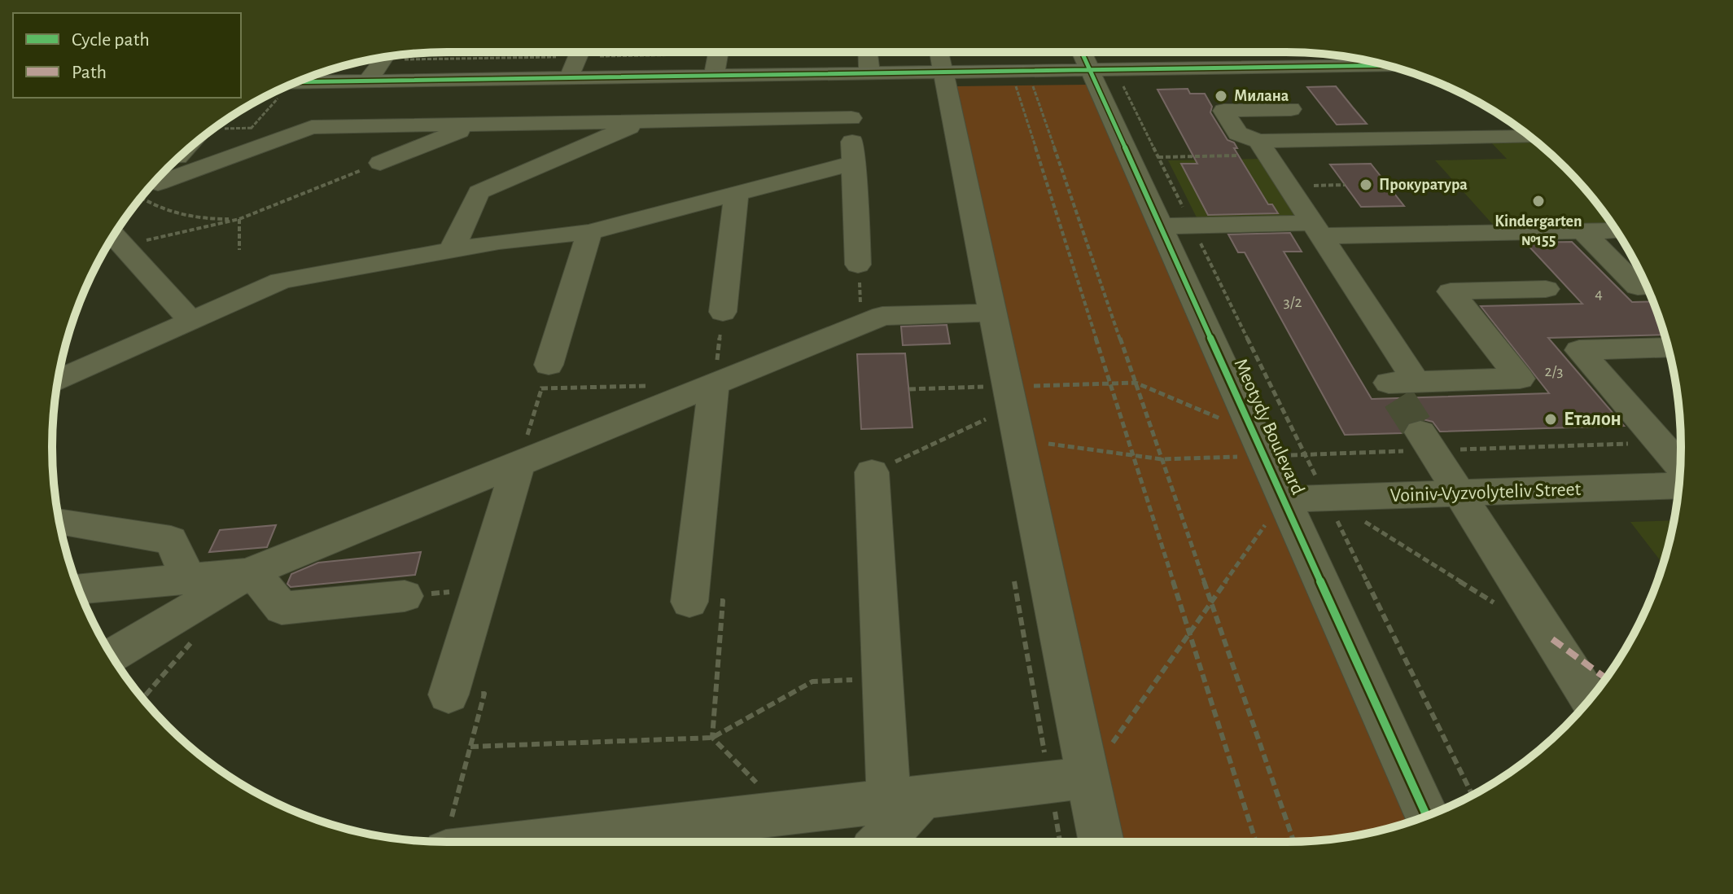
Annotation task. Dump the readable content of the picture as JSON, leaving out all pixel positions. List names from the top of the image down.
{
  "streets": {
    "street": ["Meotydy Boulevard", "Voiniv-Vyzvolyteliv Street"]
  },
  "crossings": [
    ["Meotydy Boulevard", "Voiniv-Vyzvolyteliv Street"]
  ],
  "places": [
    "Милана",
    "Прокуратура",
    "Kindergarten №155",
    "Еталон"
  ],
  "house_numbers": ["4", "3/2", "2/3"],
  "legend": ["Cycle path", "Path"]
}
